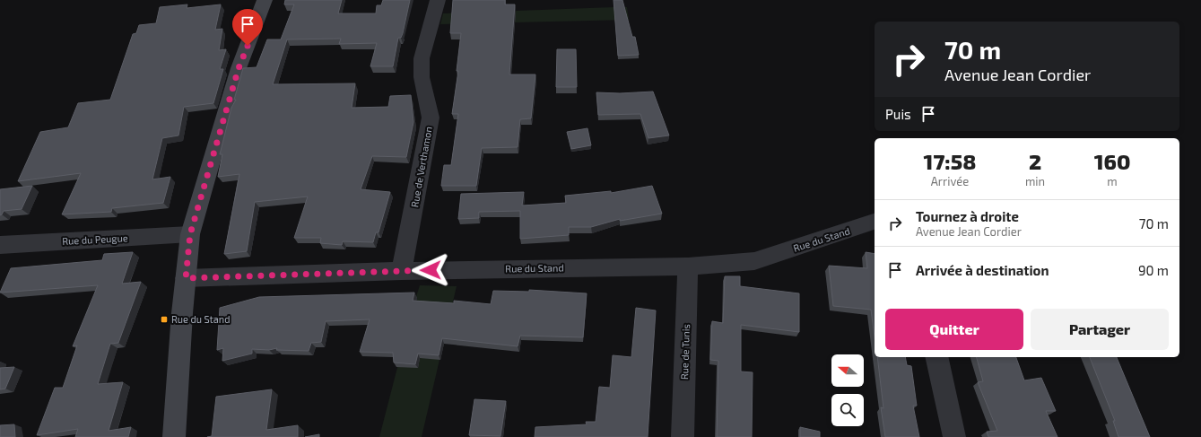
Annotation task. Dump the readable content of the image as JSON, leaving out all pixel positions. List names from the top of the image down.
{
  "streets": {
    "street": [
      "Rue de Verthamon",
      "Rue du Peugue",
      "Rue du Stand",
      "Rue de Tunis"
    ]
  },
  "crossings": [
    ["Rue de Verthamon", "Rue du Stand"],
    ["Rue du Stand", "Rue de Tunis"]
  ],
  "places": {
    "transit": ["Rue du Stand"]
  },
  "north": "left",
  "page": {
    "turn": ["70 m", "Avenue Jean Cordier"],
    "then": "Puis",
    "eta": [
      "17:58",
      "Arrivée",
      "2",
      "min",
      "160",
      "m"
    ],
    "list": [
      {
        "name": "Tournez à droite",
        "note": "Avenue Jean Cordier",
        "value": "70 m"
      },
      {
        "name": "Arrivée à destination",
        "value": "90 m"
      }
    ],
    "buttons": ["Quitter", "Partager"]
  }
}
